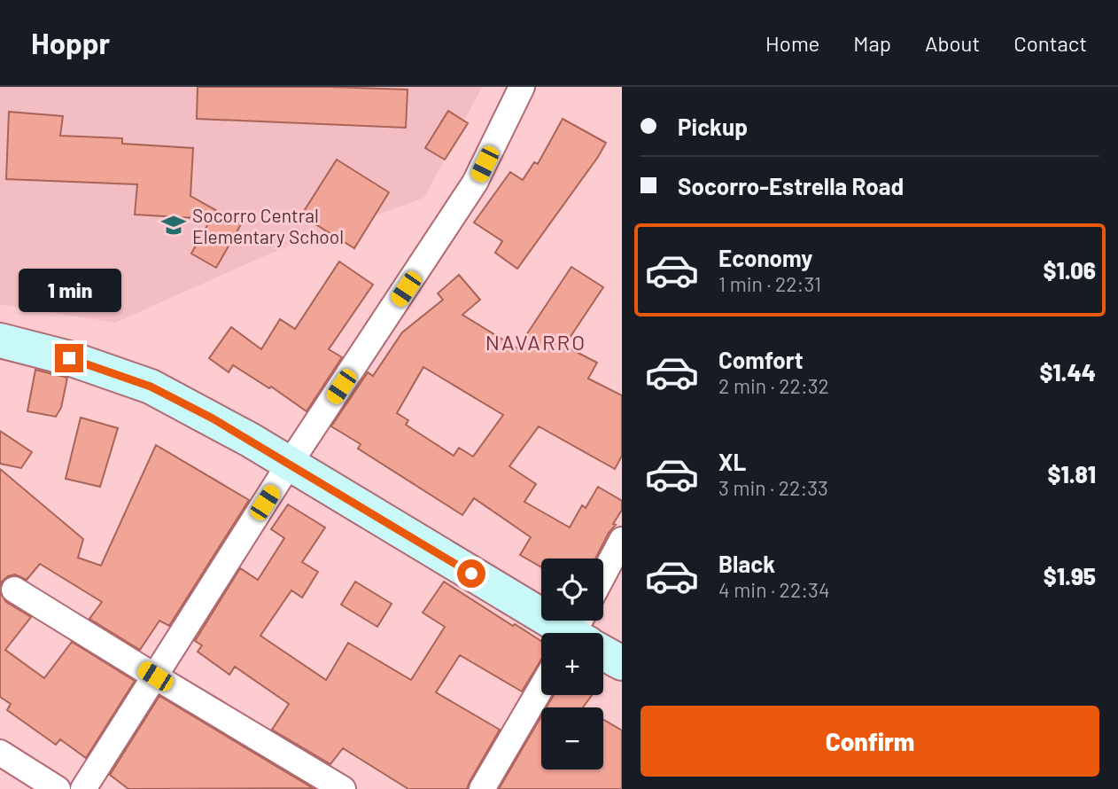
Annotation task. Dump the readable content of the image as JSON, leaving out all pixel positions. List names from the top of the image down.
{
  "districts": ["NAVARRO"],
  "places": {
    "school or university": ["Socorro Central Elementary School"]
  },
  "page": {
    "header": "Hoppr",
    "nav": [
      "Home",
      "Map",
      "About",
      "Contact"
    ],
    "banner": ["Pickup", "Socorro-Estrella Road"],
    "list": [
      {
        "name": "Economy",
        "note": "1 min · 22:31",
        "value": "$1.06"
      },
      {
        "name": "Comfort",
        "note": "2 min · 22:32",
        "value": "$1.44"
      },
      {
        "name": "XL",
        "note": "3 min · 22:33",
        "value": "$1.81"
      },
      {
        "name": "Black",
        "note": "4 min · 22:34",
        "value": "$1.95"
      }
    ],
    "bubble": "1 min",
    "map_buttons": ["+", "−"],
    "buttons": "Confirm"
  }
}
